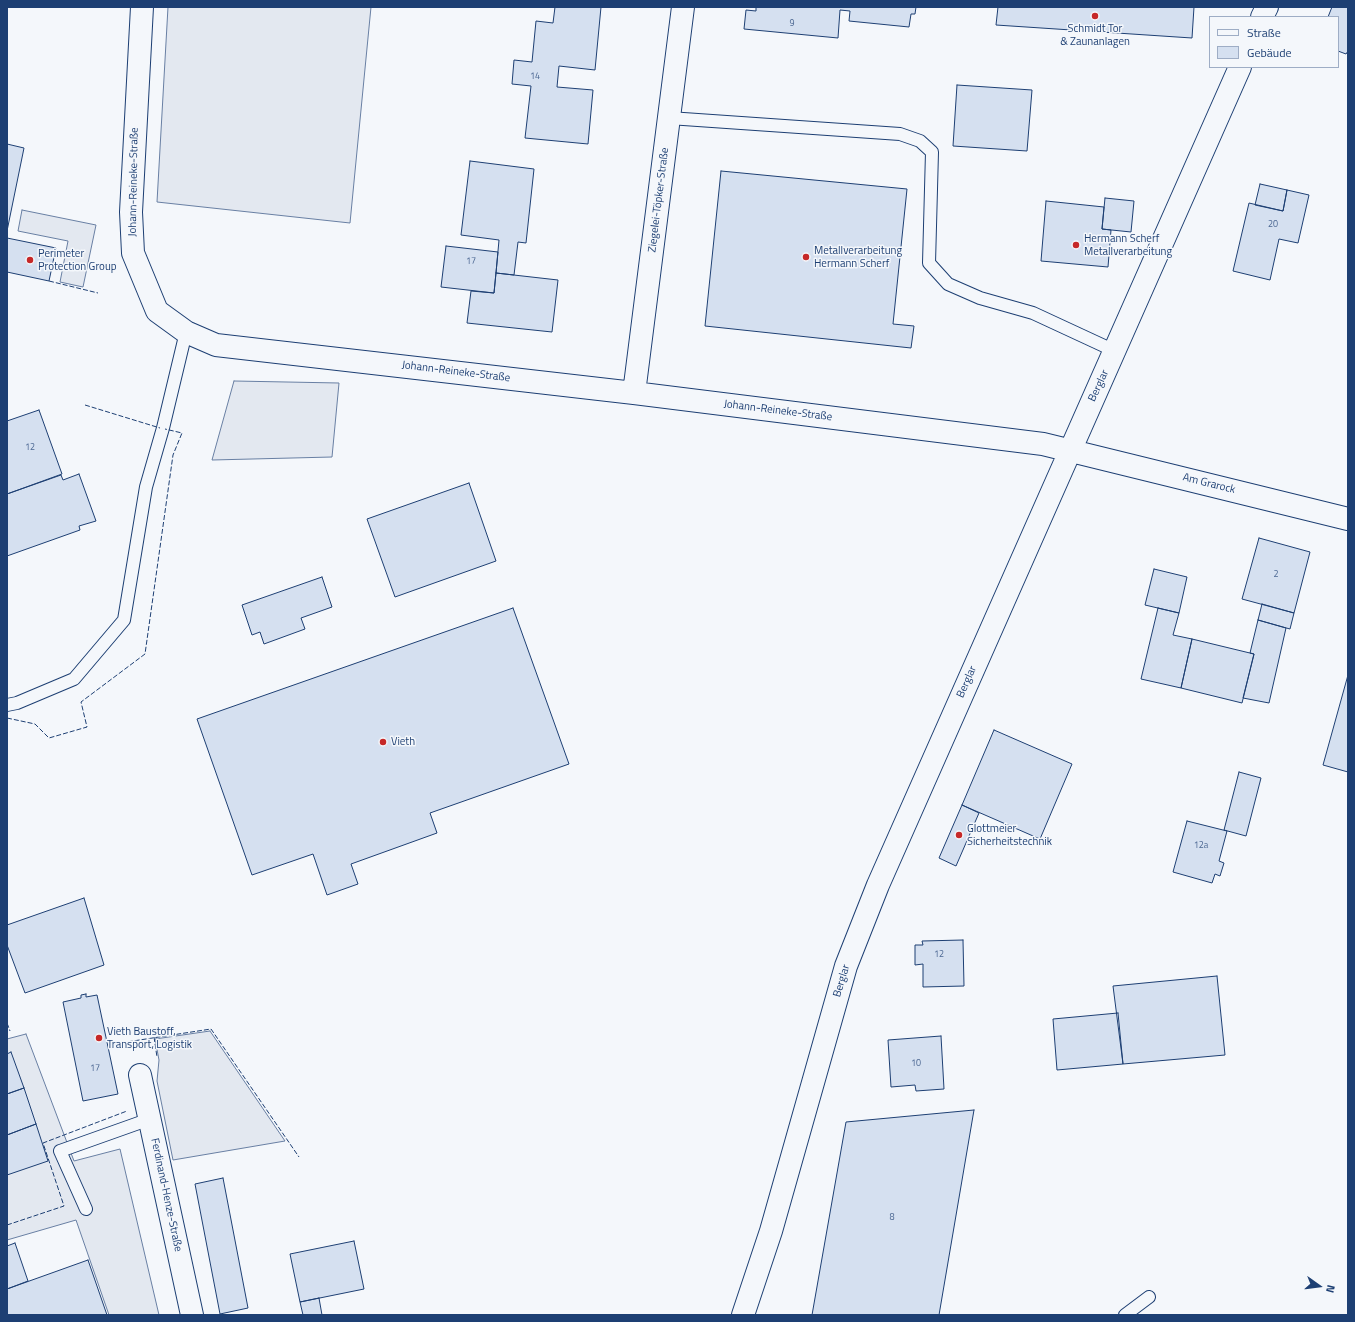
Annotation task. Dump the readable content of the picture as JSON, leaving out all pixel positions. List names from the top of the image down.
{
  "streets": {
    "street": [
      "Johann-Reineke-Straße",
      "Ziegelei-Töpker-Straße",
      "Berglar",
      "Am Grarock",
      "Ferdinand-Henze-Straße"
    ]
  },
  "crossings": [
    ["Johann-Reineke-Straße", "Ziegelei-Töpker-Straße"],
    ["Johann-Reineke-Straße", "Berglar"],
    ["Johann-Reineke-Straße", "Am Grarock"],
    ["Berglar", "Am Grarock"]
  ],
  "places": [
    "Schmidt Tor & Zaunanlagen",
    "Hermann Scherf Metallverarbeitung",
    "Metallverarbeitung Hermann Scherf",
    "Perimeter Protection Group",
    "Vieth",
    "Glottmeier Sicherheitstechnik",
    "Vieth Baustoff, Transport, Logistik"
  ],
  "house_numbers": [
    "9",
    "14",
    "20",
    "17",
    "12",
    "2",
    "12a",
    "12",
    "10",
    "17",
    "8"
  ],
  "legend": ["Straße", "Gebäude"],
  "north": "right"
}
